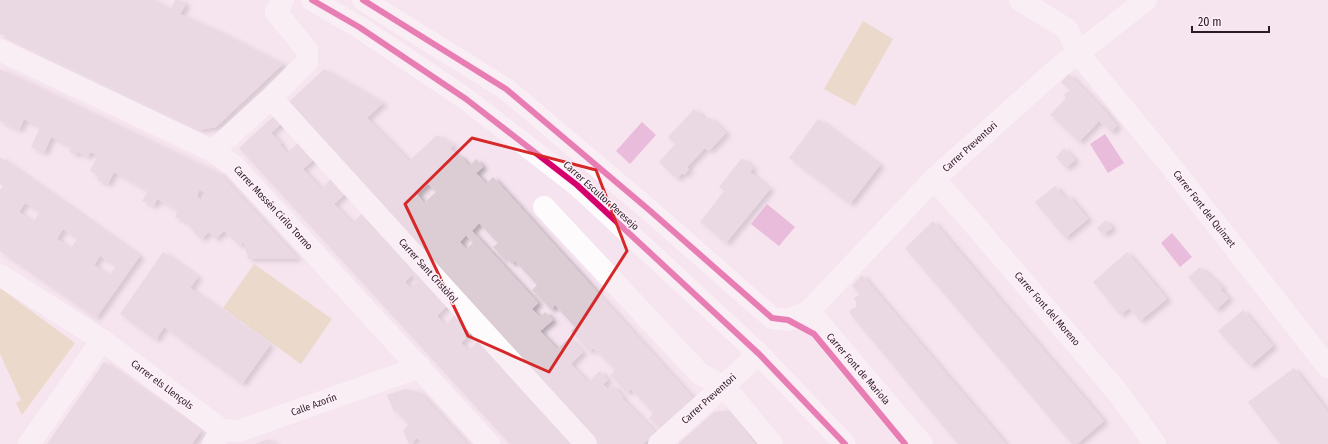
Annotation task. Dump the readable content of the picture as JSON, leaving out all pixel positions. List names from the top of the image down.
{
  "streets": {
    "street": [
      "Carrer Preventori",
      "Carrer Escultor Peresejo",
      "Carrer Mossèn Cirilo Tormo",
      "Carrer Font del Quinzet",
      "Carrer Sant Cristòfol",
      "Carrer Font del Moreno",
      "Carrer Font de Mariola",
      "Carrer els Llençols",
      "Calle Azorín"
    ]
  },
  "crossings": [
    ["Carrer Preventori", "Carrer Escultor Peresejo"],
    ["Carrer Preventori", "Carrer Font del Quinzet"],
    ["Carrer Preventori", "Carrer Font del Moreno"],
    ["Carrer Preventori", "Carrer Font de Mariola"],
    ["Carrer Escultor Peresejo", "Carrer Font de Mariola"],
    ["Carrer Mossèn Cirilo Tormo", "Calle Azorín"],
    ["Carrer els Llençols", "Calle Azorín"]
  ],
  "scale_bar": "20 m"
}
